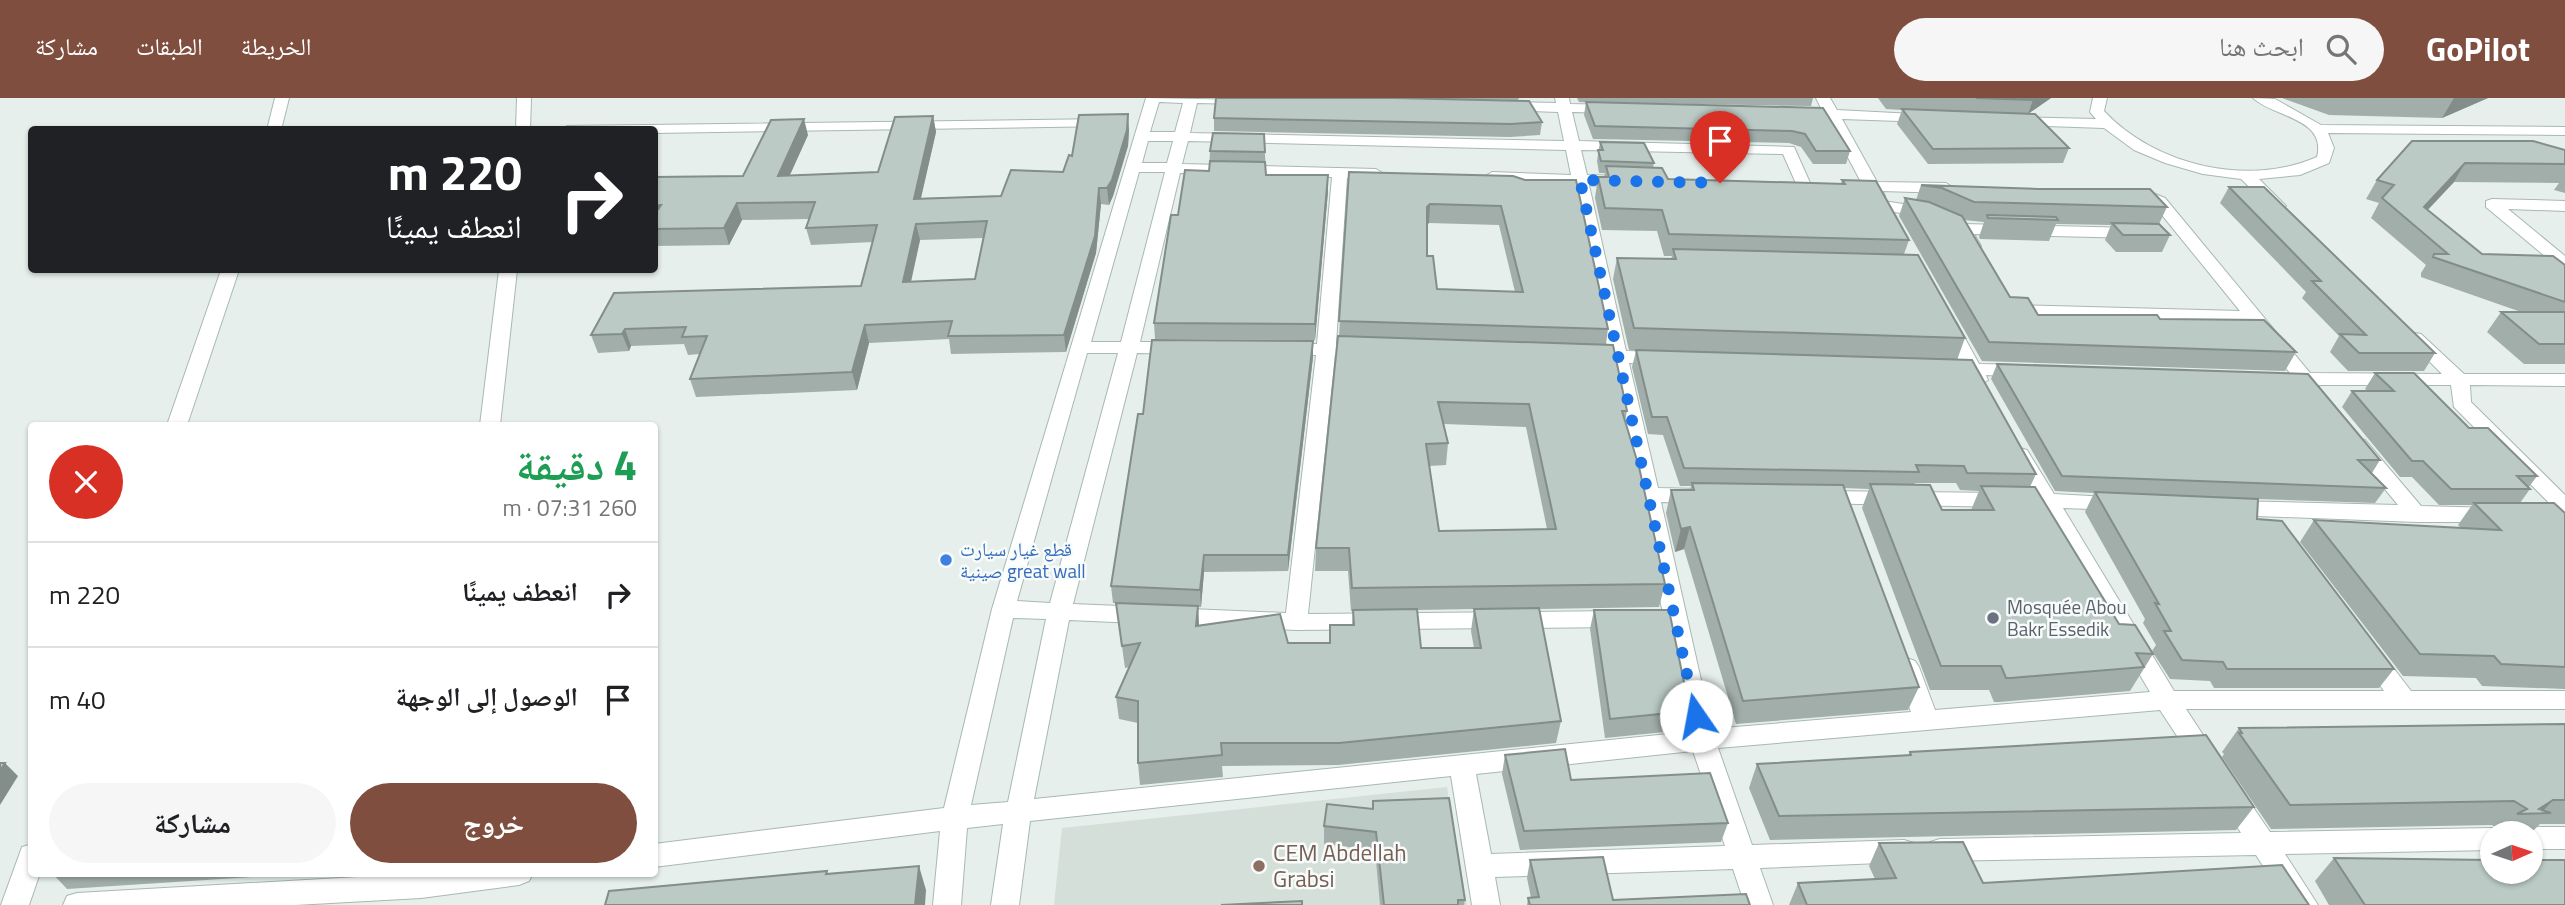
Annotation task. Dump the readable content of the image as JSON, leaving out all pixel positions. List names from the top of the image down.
{
  "places": ["قطع غيار سيارت صينية great wall", "Mosquée Abou Bakr Essedik", "CEM Abdellah Grabsi"],
  "north": "right",
  "page": {
    "header": "GoPilot",
    "search": "ابحث هنا",
    "nav": ["الخريطة", "الطبقات", "مشاركة"],
    "turn": ["220 m", "انعطف يمينًا"],
    "heading": ["4 دقيقة", "260 m · 07:31"],
    "list": [
      {
        "name": "انعطف يمينًا",
        "value": "220 m"
      },
      {
        "name": "الوصول إلى الوجهة",
        "value": "40 m"
      }
    ],
    "buttons": ["خروج", "مشاركة"]
  }
}
